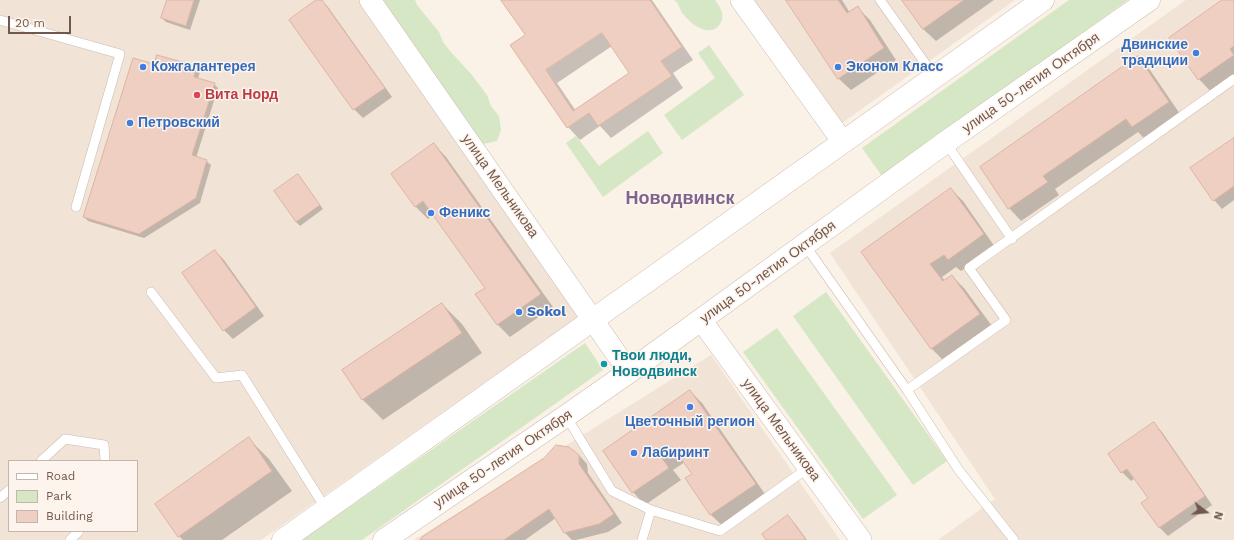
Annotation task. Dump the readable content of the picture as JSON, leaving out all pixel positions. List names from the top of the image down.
{
  "streets": {
    "main road": ["улица 50-летия Октября"],
    "street": ["улица Мельникова"]
  },
  "crossings": [
    ["улица 50-летия Октября", "улица Мельникова"]
  ],
  "districts": ["Новодвинск"],
  "places": [
    "Двинские традиции",
    "Кожгалантерея",
    "Эконом Класс",
    "Вита Норд",
    "Петровский",
    "Феникс",
    "Sokol",
    "Твои люди, Новодвинск",
    "Цветочный регион",
    "Лабиринт"
  ],
  "legend": ["Road", "Park", "Building"],
  "scale_bar": "20 m",
  "north": "right"
}
